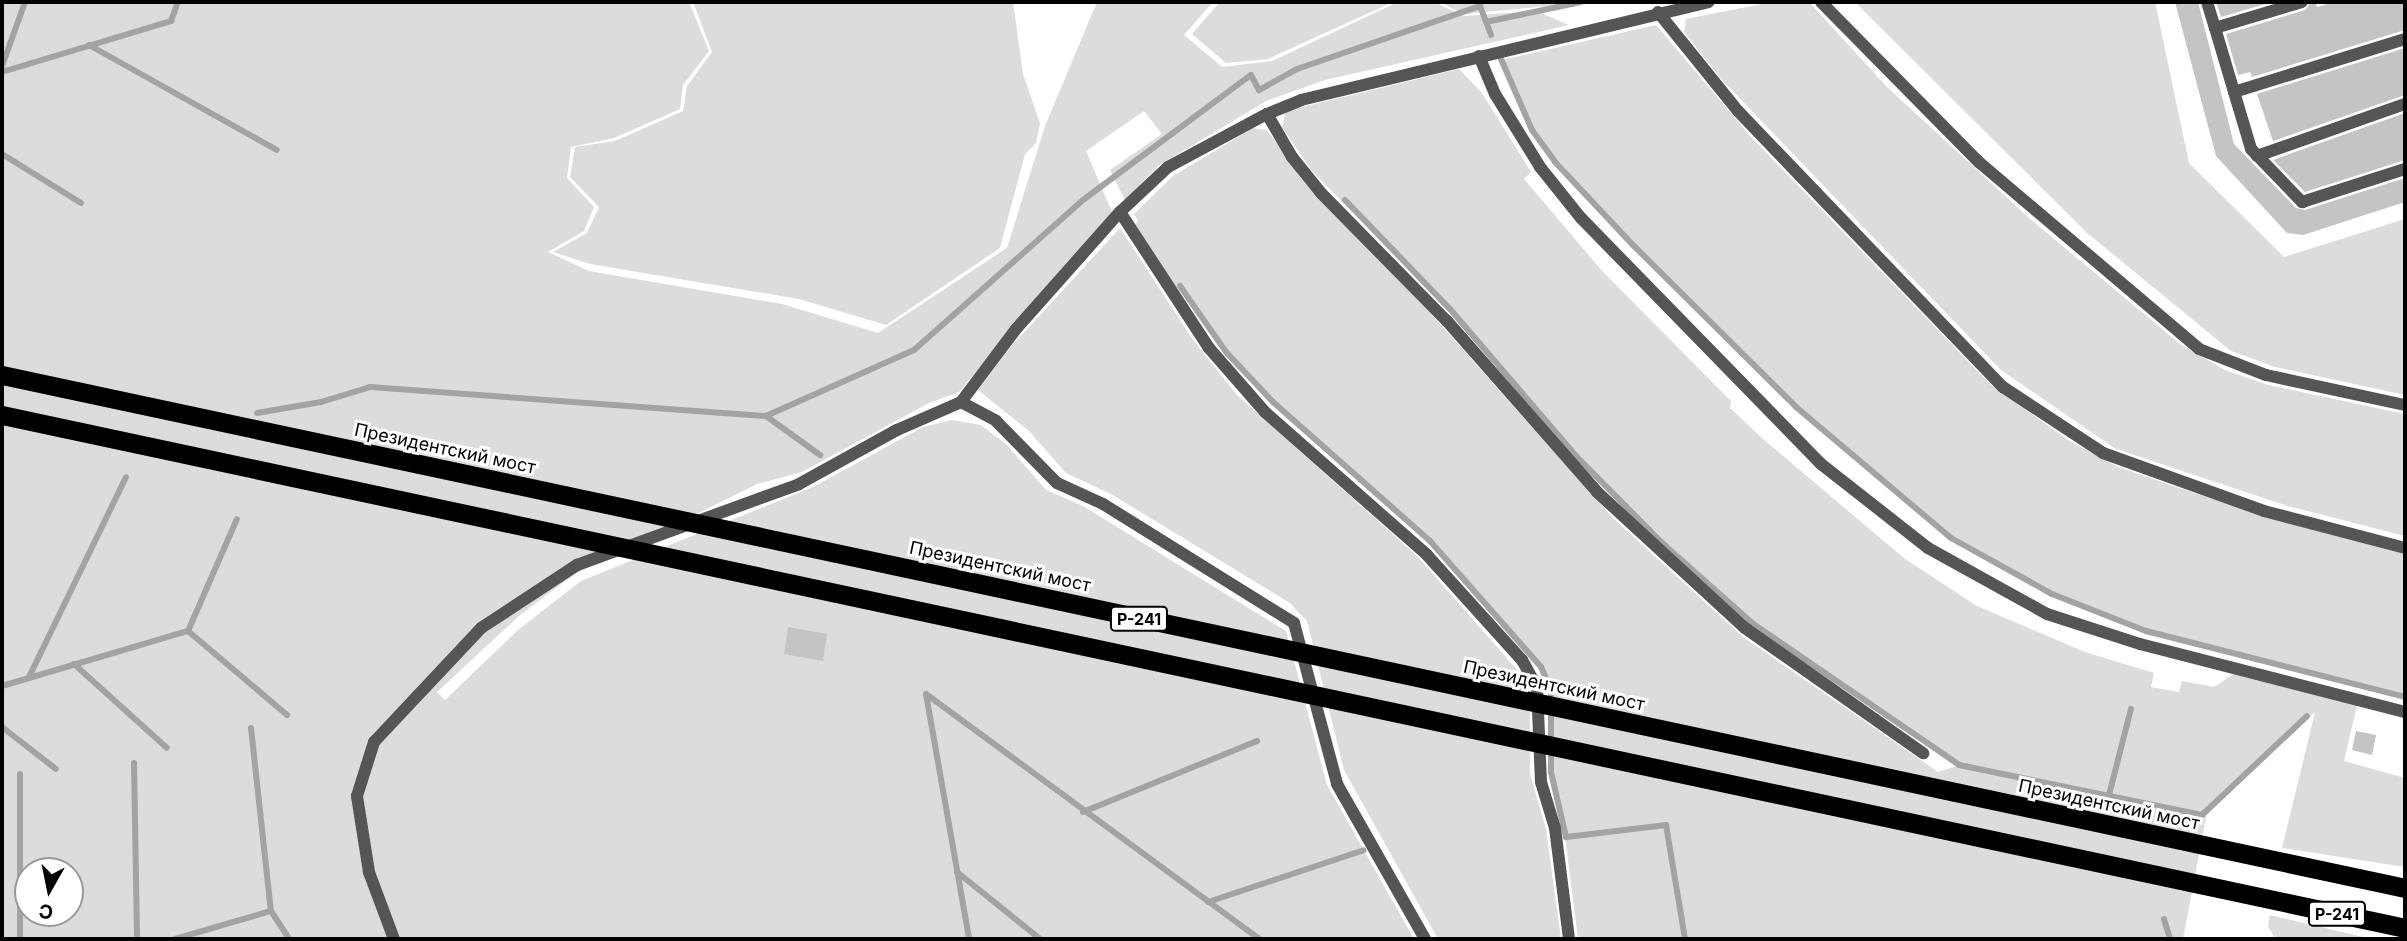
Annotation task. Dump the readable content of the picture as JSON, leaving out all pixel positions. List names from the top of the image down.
{
  "streets": {
    "highway": ["Президентский мост", "Р-241"]
  },
  "north": "bottom"
}
